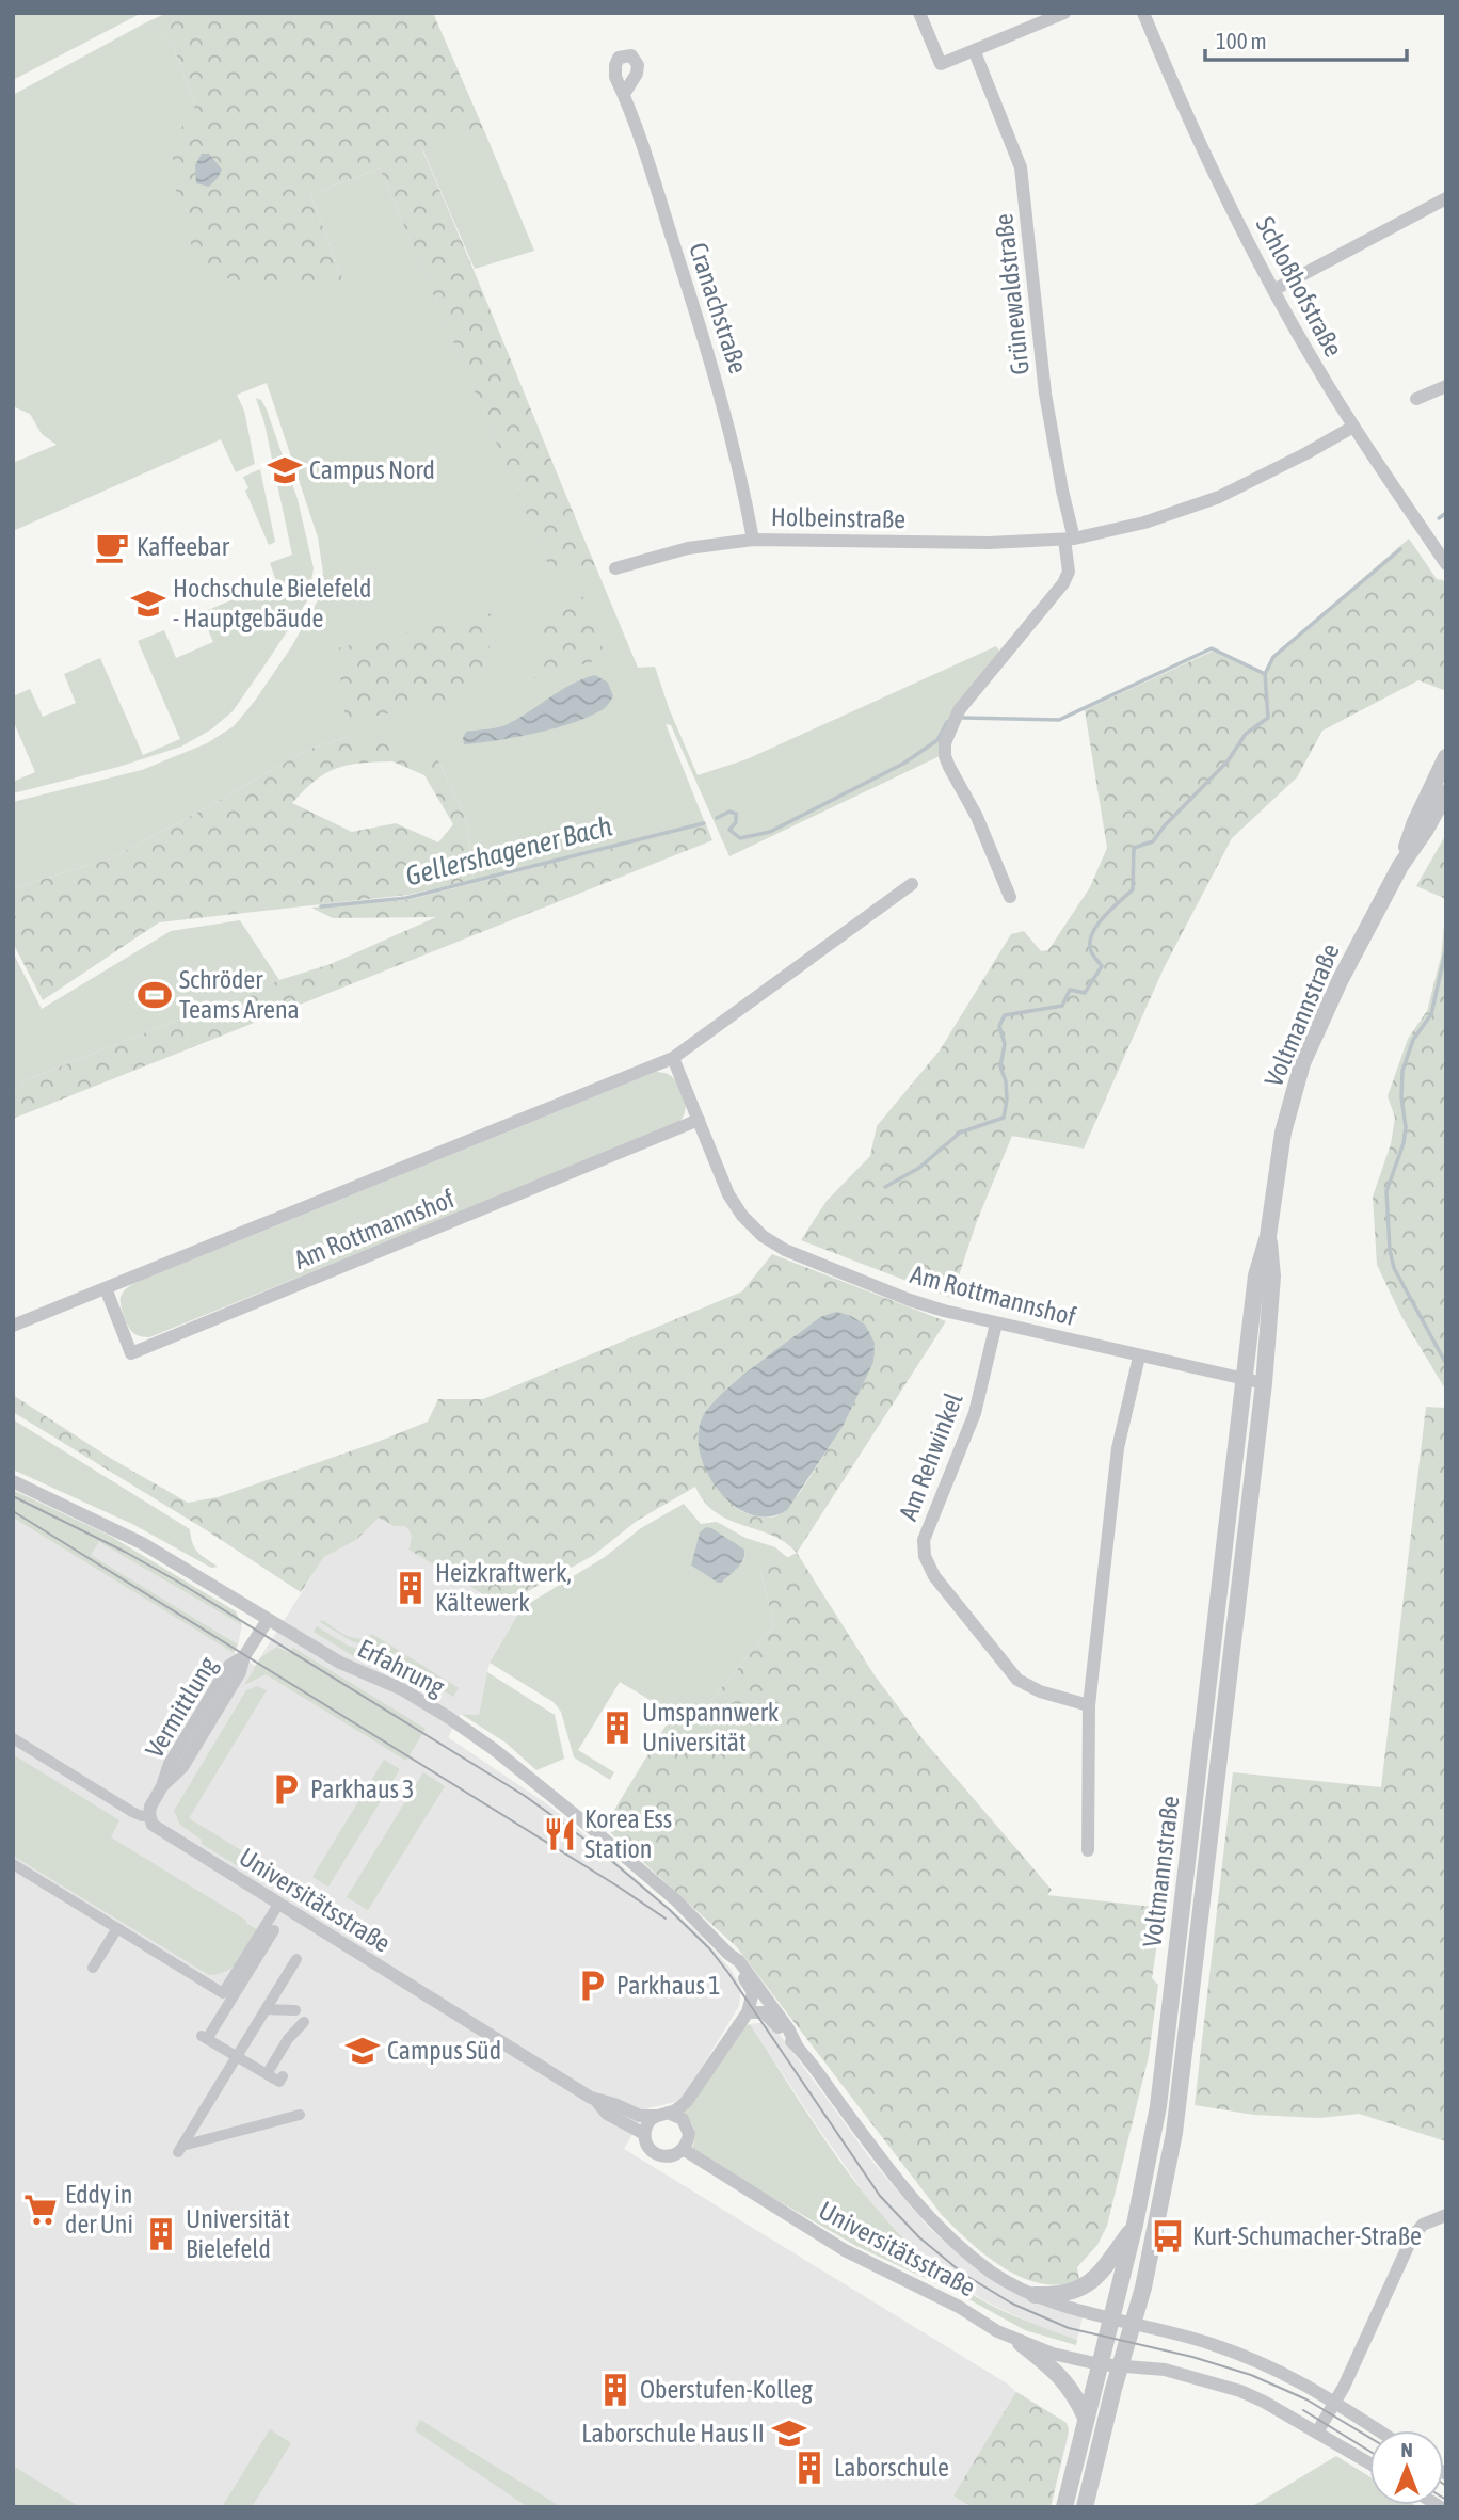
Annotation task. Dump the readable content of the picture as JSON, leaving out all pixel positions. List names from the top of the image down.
{
  "streets": {
    "street": [
      "Schloßhofstraße",
      "Grünewaldstraße",
      "Cranachstraße",
      "Holbeinstraße",
      "Voltmannstraße",
      "Am Rottmannshof",
      "Am Rehwinkel",
      "Erfahrung",
      "Vermittlung",
      "Universitätsstraße"
    ]
  },
  "crossings": [
    ["Schloßhofstraße", "Holbeinstraße"],
    ["Grünewaldstraße", "Holbeinstraße"],
    ["Cranachstraße", "Holbeinstraße"],
    ["Voltmannstraße", "Am Rottmannshof"],
    ["Voltmannstraße", "Universitätsstraße"],
    ["Am Rottmannshof", "Am Rehwinkel"],
    ["Erfahrung", "Vermittlung"],
    ["Erfahrung", "Universitätsstraße"],
    ["Vermittlung", "Universitätsstraße"]
  ],
  "water": ["Gellershagener Bach"],
  "places": {
    "school or university": [
      "Campus Nord",
      "Hochschule Bielefeld - Hauptgebäude",
      "Campus Süd",
      "Laborschule Haus II"
    ],
    "cafe": ["Kaffeebar"],
    "sports": ["Schröder Teams Arena"],
    "building": [
      "Heizkraftwerk, Kältewerk",
      "Umspannwerk Universität",
      "Universität Bielefeld",
      "Oberstufen-Kolleg",
      "Laborschule"
    ],
    "parking": ["Parkhaus 3", "Parkhaus 1"],
    "restaurant": ["Korea Ess Station"],
    "supermarket": ["Eddy in der Uni"],
    "bus stop": ["Kurt-Schumacher-Straße"]
  },
  "scale_bar": "100 m",
  "north": "top"
}
